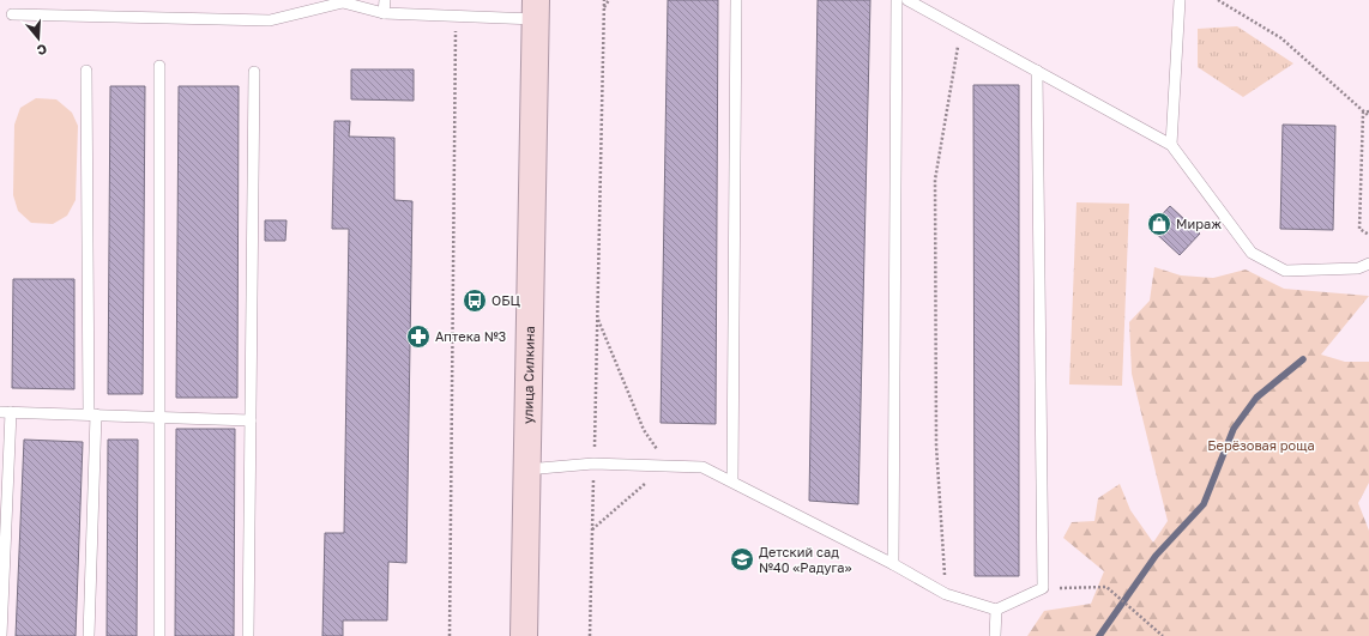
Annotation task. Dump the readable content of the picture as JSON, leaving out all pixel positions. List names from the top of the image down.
{
  "streets": {
    "main road": ["улица Силкина"]
  },
  "parks": ["Берёзовая роща"],
  "places": {
    "shop": ["Мираж"],
    "bus stop": ["ОБЦ"],
    "pharmacy": ["Аптека №3"],
    "school or university": ["Детский сад №40 «Радуга»"]
  },
  "north": "bottom"
}
